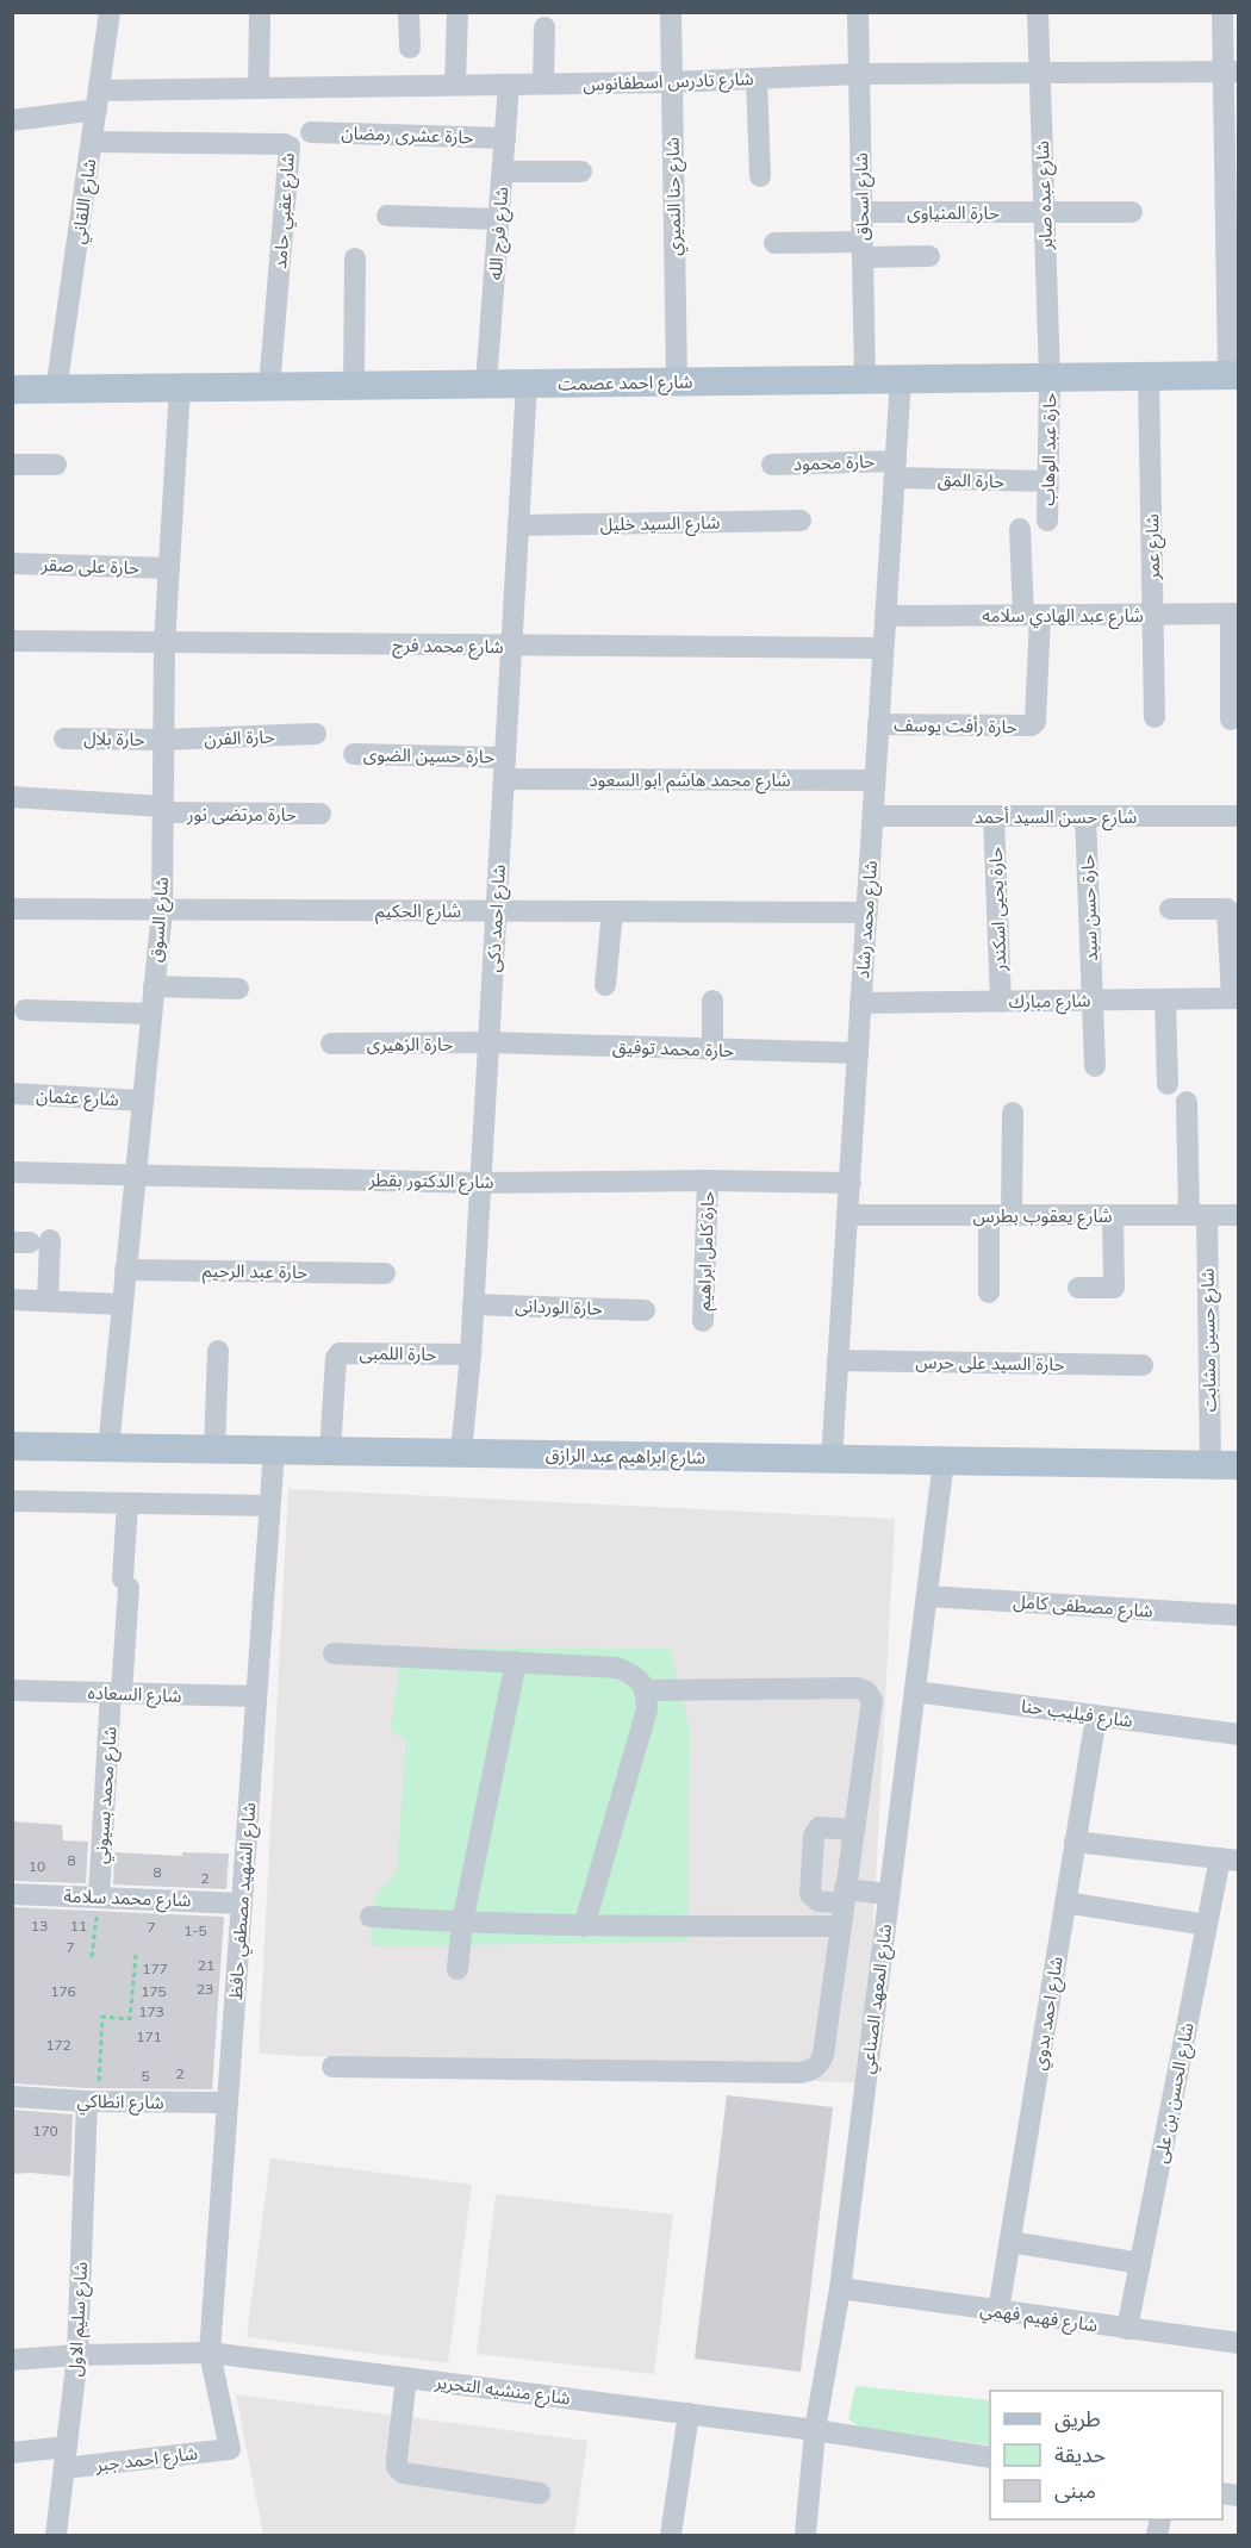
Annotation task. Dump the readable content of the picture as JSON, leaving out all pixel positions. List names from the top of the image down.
{
  "streets": {
    "main road": ["شارع احمد عصمت", "شارع ابراهيم عبد الرازق"],
    "street": [
      "شارع تادرس اسطفانوس",
      "حارة عشرى رمضان",
      "شارع عبده صابر",
      "شارع حنا النميري",
      "شارع اسحاق",
      "شارع اللقاني",
      "شارع عقبي حامد",
      "حارة المنياوى",
      "شارع فرج الله",
      "حارة عبد الوهاب",
      "حارة محمود",
      "حارة المق",
      "شارع السيد خليل",
      "شارع عمر",
      "حارة على صقر",
      "شارع عبد الهادي سلامه",
      "شارع محمد فرج",
      "حارة رأفت يوسف",
      "حارة الفرن",
      "حارة بلال",
      "حارة حسين الضوى",
      "شارع محمد هاشم ابو السعود",
      "حارة مرتضى نور",
      "شارع حسن السيد أحمد",
      "حارة حسن سيد",
      "حارة يحيى اسكندر",
      "شارع الحكيم",
      "شارع احمد ذكى",
      "شارع السوق",
      "شارع محمد رشاد",
      "شارع مبارك",
      "حارة الزهيرى",
      "حارة محمد توفيق",
      "شارع عثمان",
      "شارع الدكتور بقطر",
      "شارع يعقوب بطرس",
      "حارة كامل ابراهيم",
      "حارة عبد الرحيم",
      "حارة الوردانى",
      "شارع حسين مشابت",
      "حارة اللمبى",
      "حارة السيد على حرس",
      "شارع مصطفى كامل",
      "شارع السعاده",
      "شارع فيليب حنا",
      "شارع محمد بسيوني",
      "شارع محمد سلامة",
      "شارع الشهيد مصطفي حافظ",
      "شارع المعهد الصناعي",
      "شارع احمد بدوي",
      "شارع الحسن بن على",
      "شارع انطاكي",
      "شارع فهيم فهمي",
      "شارع سليم الاول",
      "شارع منشيه التحرير",
      "شارع احمد جبر"
    ]
  },
  "crossings": [
    ["شارع تادرس اسطفانوس", "شارع عبده صابر"],
    ["شارع تادرس اسطفانوس", "شارع حنا النميري"],
    ["شارع تادرس اسطفانوس", "شارع اسحاق"],
    ["شارع تادرس اسطفانوس", "شارع اللقاني"],
    ["شارع تادرس اسطفانوس", "شارع فرج الله"],
    ["حارة عشرى رمضان", "شارع فرج الله"],
    ["شارع عبده صابر", "حارة المنياوى"],
    ["شارع عبده صابر", "شارع احمد عصمت"],
    ["شارع عبده صابر", "حارة عبد الوهاب"],
    ["شارع حنا النميري", "شارع احمد عصمت"],
    ["شارع اسحاق", "حارة المنياوى"],
    ["شارع اسحاق", "شارع احمد عصمت"],
    ["شارع اللقاني", "شارع عقبي حامد"],
    ["شارع اللقاني", "شارع احمد عصمت"],
    ["شارع عقبي حامد", "شارع احمد عصمت"],
    ["شارع فرج الله", "شارع احمد عصمت"],
    ["شارع احمد عصمت", "حارة عبد الوهاب"],
    ["شارع احمد عصمت", "شارع عمر"],
    ["شارع احمد عصمت", "شارع احمد ذكى"],
    ["شارع احمد عصمت", "شارع السوق"],
    ["شارع احمد عصمت", "شارع محمد رشاد"],
    ["حارة عبد الوهاب", "حارة المق"],
    ["حارة محمود", "حارة المق"],
    ["حارة محمود", "شارع محمد رشاد"],
    ["حارة المق", "شارع محمد رشاد"],
    ["شارع السيد خليل", "شارع احمد ذكى"],
    ["شارع عمر", "شارع عبد الهادي سلامه"],
    ["حارة على صقر", "شارع السوق"],
    ["شارع عبد الهادي سلامه", "حارة رأفت يوسف"],
    ["شارع عبد الهادي سلامه", "شارع محمد رشاد"],
    ["شارع محمد فرج", "شارع احمد ذكى"],
    ["شارع محمد فرج", "شارع السوق"],
    ["شارع محمد فرج", "شارع محمد رشاد"],
    ["حارة رأفت يوسف", "شارع محمد رشاد"],
    ["حارة الفرن", "حارة بلال"],
    ["حارة الفرن", "شارع السوق"],
    ["حارة بلال", "شارع السوق"],
    ["حارة حسين الضوى", "شارع محمد هاشم ابو السعود"],
    ["حارة حسين الضوى", "شارع احمد ذكى"],
    ["شارع محمد هاشم ابو السعود", "شارع احمد ذكى"],
    ["شارع محمد هاشم ابو السعود", "شارع محمد رشاد"],
    ["حارة مرتضى نور", "شارع السوق"],
    ["شارع حسن السيد أحمد", "حارة حسن سيد"],
    ["شارع حسن السيد أحمد", "حارة يحيى اسكندر"],
    ["شارع حسن السيد أحمد", "شارع محمد رشاد"],
    ["حارة حسن سيد", "شارع مبارك"],
    ["حارة يحيى اسكندر", "شارع مبارك"],
    ["شارع الحكيم", "شارع احمد ذكى"],
    ["شارع الحكيم", "شارع السوق"],
    ["شارع الحكيم", "شارع محمد رشاد"],
    ["شارع احمد ذكى", "حارة الزهيرى"],
    ["شارع احمد ذكى", "حارة محمد توفيق"],
    ["شارع احمد ذكى", "شارع الدكتور بقطر"],
    ["شارع احمد ذكى", "حارة الوردانى"],
    ["شارع احمد ذكى", "حارة اللمبى"],
    ["شارع احمد ذكى", "شارع ابراهيم عبد الرازق"],
    ["شارع السوق", "شارع عثمان"],
    ["شارع السوق", "شارع الدكتور بقطر"],
    ["شارع السوق", "حارة عبد الرحيم"],
    ["شارع السوق", "شارع ابراهيم عبد الرازق"],
    ["شارع محمد رشاد", "شارع مبارك"],
    ["شارع محمد رشاد", "حارة محمد توفيق"],
    ["شارع محمد رشاد", "شارع الدكتور بقطر"],
    ["شارع محمد رشاد", "شارع يعقوب بطرس"],
    ["شارع محمد رشاد", "حارة السيد على حرس"],
    ["شارع محمد رشاد", "شارع ابراهيم عبد الرازق"],
    ["حارة الزهيرى", "حارة محمد توفيق"],
    ["شارع الدكتور بقطر", "حارة كامل ابراهيم"],
    ["شارع يعقوب بطرس", "شارع حسين مشابت"],
    ["شارع حسين مشابت", "شارع ابراهيم عبد الرازق"],
    ["حارة اللمبى", "شارع ابراهيم عبد الرازق"],
    ["شارع ابراهيم عبد الرازق", "شارع الشهيد مصطفي حافظ"],
    ["شارع ابراهيم عبد الرازق", "شارع المعهد الصناعي"],
    ["شارع مصطفى كامل", "شارع المعهد الصناعي"],
    ["شارع السعاده", "شارع محمد بسيوني"],
    ["شارع السعاده", "شارع الشهيد مصطفي حافظ"],
    ["شارع فيليب حنا", "شارع المعهد الصناعي"],
    ["شارع فيليب حنا", "شارع احمد بدوي"],
    ["شارع محمد بسيوني", "شارع محمد سلامة"],
    ["شارع محمد سلامة", "شارع الشهيد مصطفي حافظ"],
    ["شارع الشهيد مصطفي حافظ", "شارع انطاكي"],
    ["شارع الشهيد مصطفي حافظ", "شارع منشيه التحرير"],
    ["شارع الشهيد مصطفي حافظ", "شارع احمد جبر"],
    ["شارع المعهد الصناعي", "شارع فهيم فهمي"],
    ["شارع المعهد الصناعي", "شارع منشيه التحرير"],
    ["شارع احمد بدوي", "شارع فهيم فهمي"],
    ["شارع الحسن بن على", "شارع فهيم فهمي"],
    ["شارع انطاكي", "شارع سليم الاول"],
    ["شارع سليم الاول", "شارع منشيه التحرير"],
    ["شارع سليم الاول", "شارع احمد جبر"]
  ],
  "house_numbers": [
    "8",
    "10",
    "8",
    "2",
    "13",
    "11",
    "7",
    "1-5",
    "7",
    "21",
    "177",
    "23",
    "176",
    "175",
    "173",
    "171",
    "172",
    "2",
    "5",
    "170"
  ],
  "legend": ["طريق", "حديقة", "مبنى"]
}
